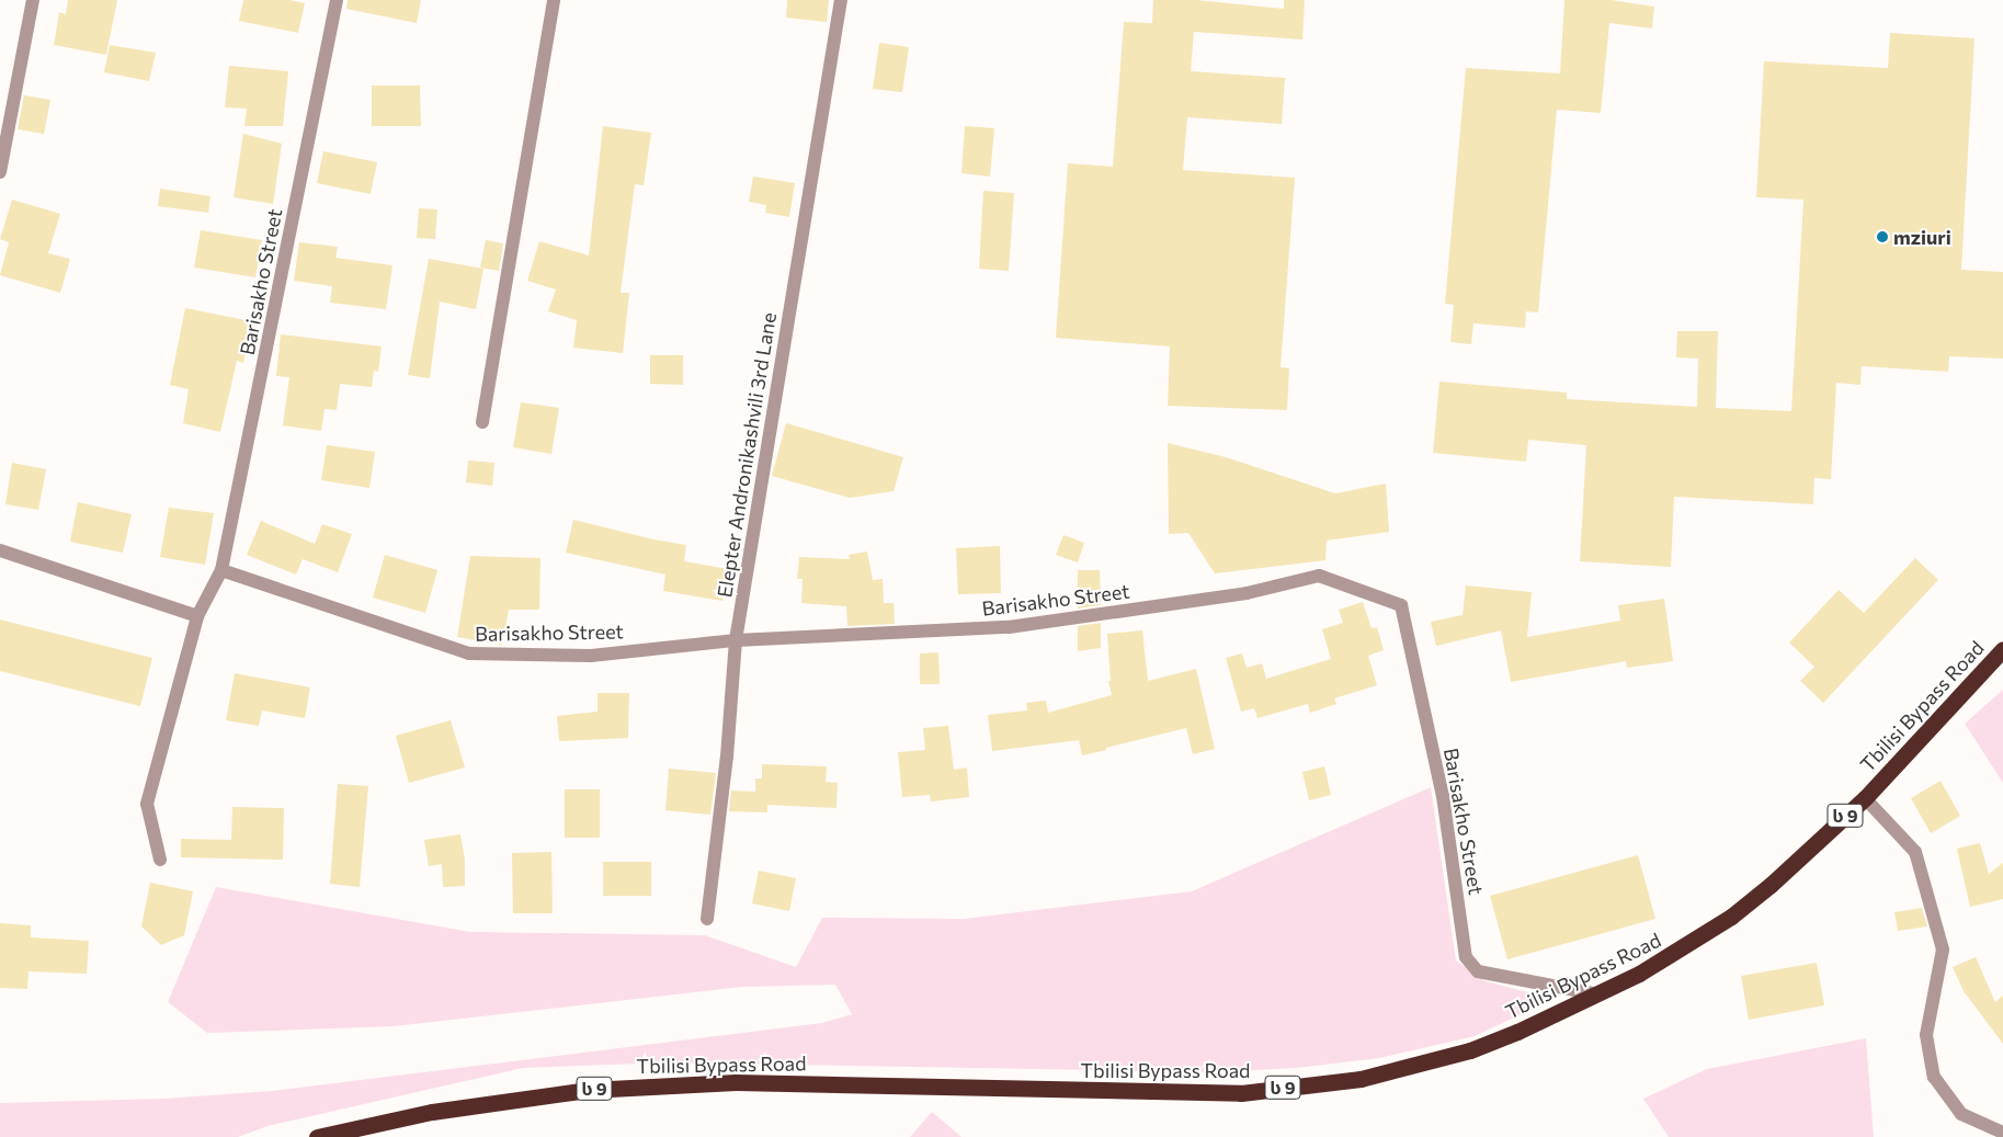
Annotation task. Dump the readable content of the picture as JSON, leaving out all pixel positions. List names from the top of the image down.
{
  "streets": {
    "highway": ["Tbilisi Bypass Road", "ს 9"],
    "street": ["Barisakho Street", "Elepter Andronikashvili 3rd Lane"]
  },
  "crossings": [
    ["Barisakho Street", "Elepter Andronikashvili 3rd Lane"],
    ["Barisakho Street", "Tbilisi Bypass Road"]
  ],
  "places": ["mziuri"]
}
